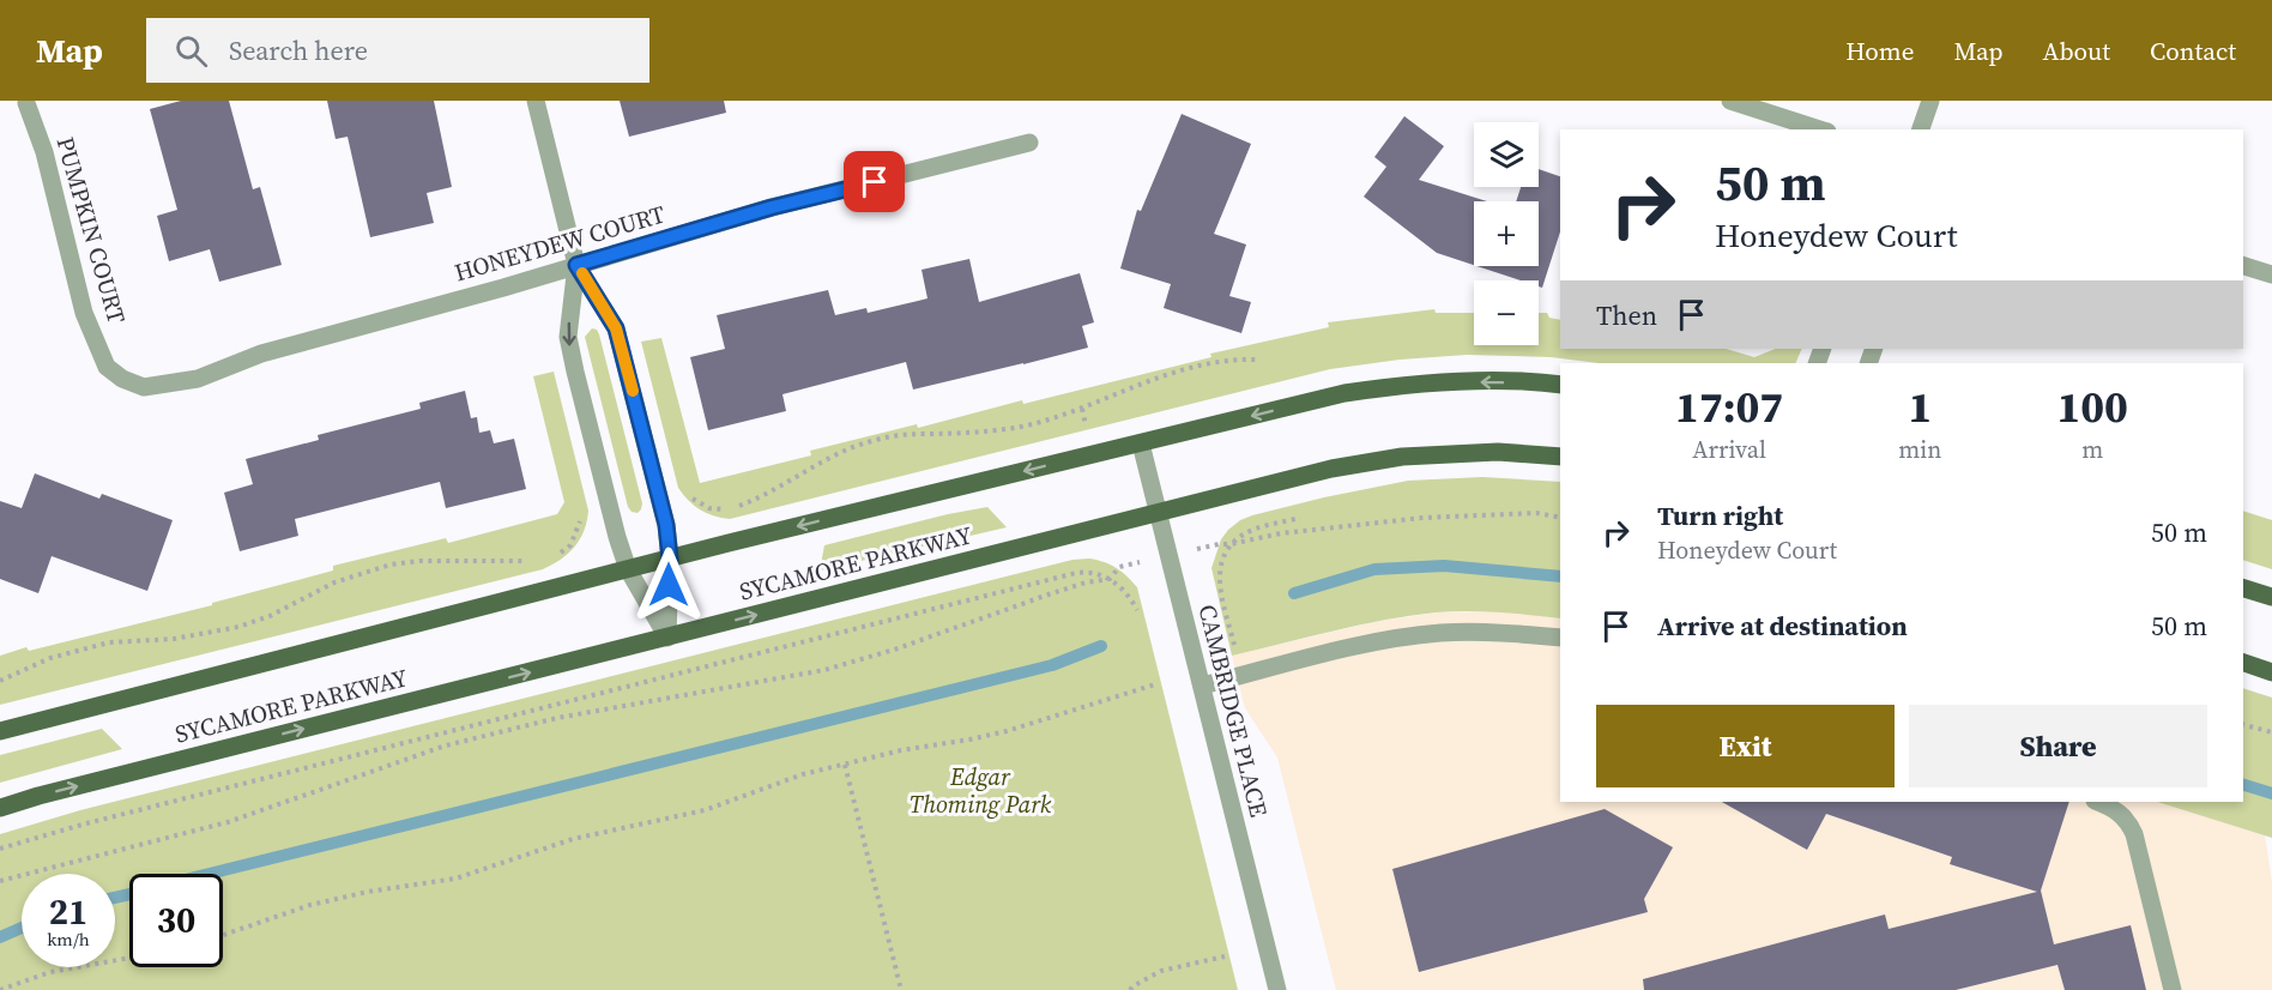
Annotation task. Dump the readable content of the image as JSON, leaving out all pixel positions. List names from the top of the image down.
{
  "streets": {
    "main road": ["SYCAMORE PARKWAY"],
    "street": ["PUMPKIN COURT", "HONEYDEW COURT", "CAMBRIDGE PLACE"]
  },
  "crossings": [
    ["PUMPKIN COURT", "HONEYDEW COURT"],
    ["SYCAMORE PARKWAY", "CAMBRIDGE PLACE"]
  ],
  "parks": ["Edgar Thoming Park"],
  "page": {
    "header": "Map",
    "search": "Search here",
    "nav": [
      "Home",
      "Map",
      "About",
      "Contact"
    ],
    "map_buttons": ["+", "−"],
    "turn": ["50 m", "Honeydew Court"],
    "then": "Then",
    "eta": [
      "17:07",
      "Arrival",
      "1",
      "min",
      "100",
      "m"
    ],
    "list": [
      {
        "name": "Turn right",
        "note": "Honeydew Court",
        "value": "50 m"
      },
      {
        "name": "Arrive at destination",
        "value": "50 m"
      }
    ],
    "buttons": ["Exit", "Share"],
    "speed": "21 km/h",
    "limit": "30"
  }
}
